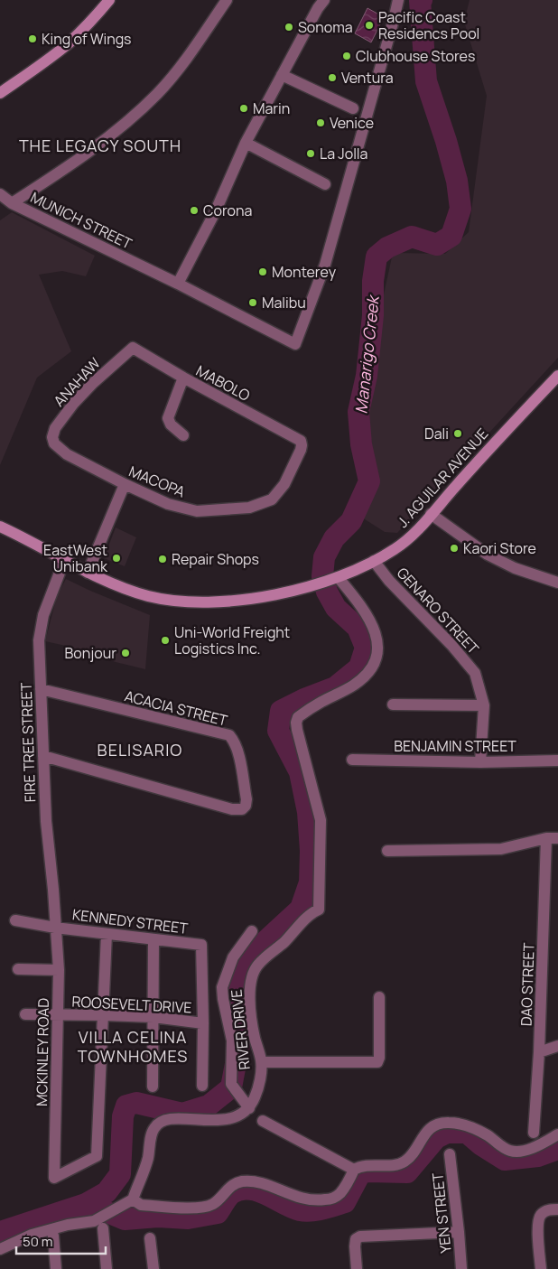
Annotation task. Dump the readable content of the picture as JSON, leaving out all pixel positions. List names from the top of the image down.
{
  "streets": {
    "main road": ["J. AGUILAR AVENUE"],
    "street": [
      "MUNICH STREET",
      "ANAHAW",
      "MABOLO",
      "MACOPA",
      "GENARO STREET",
      "ACACIA STREET",
      "FIRE TREE STREET",
      "BENJAMIN STREET",
      "KENNEDY STREET",
      "DAO STREET",
      "ROOSEVELT DRIVE",
      "RIVER DRIVE",
      "MCKINLEY ROAD",
      "YEN STREET"
    ]
  },
  "crossings": [
    ["ANAHAW", "MABOLO"],
    ["ANAHAW", "MACOPA"],
    ["MABOLO", "MACOPA"],
    ["J. AGUILAR AVENUE", "GENARO STREET"],
    ["J. AGUILAR AVENUE", "RIVER DRIVE"],
    ["GENARO STREET", "BENJAMIN STREET"],
    ["ACACIA STREET", "FIRE TREE STREET"],
    ["FIRE TREE STREET", "KENNEDY STREET"],
    ["FIRE TREE STREET", "MCKINLEY ROAD"],
    ["KENNEDY STREET", "ROOSEVELT DRIVE"],
    ["KENNEDY STREET", "MCKINLEY ROAD"],
    ["ROOSEVELT DRIVE", "MCKINLEY ROAD"]
  ],
  "districts": ["THE LEGACY SOUTH", "BELISARIO", "VILLA CELINA TOWNHOMES"],
  "water": ["Manarigo Creek"],
  "places": [
    "Pacific Coast Residencs Pool",
    "Sonoma",
    "King of Wings",
    "Clubhouse Stores",
    "Ventura",
    "Marin",
    "Venice",
    "La Jolla",
    "Corona",
    "Monterey",
    "Malibu",
    "Dali",
    "Kaori Store",
    "EastWest Unibank",
    "Repair Shops",
    "Uni-World Freight Logistics Inc.",
    "Bonjour"
  ],
  "scale_bar": "50 m"
}
